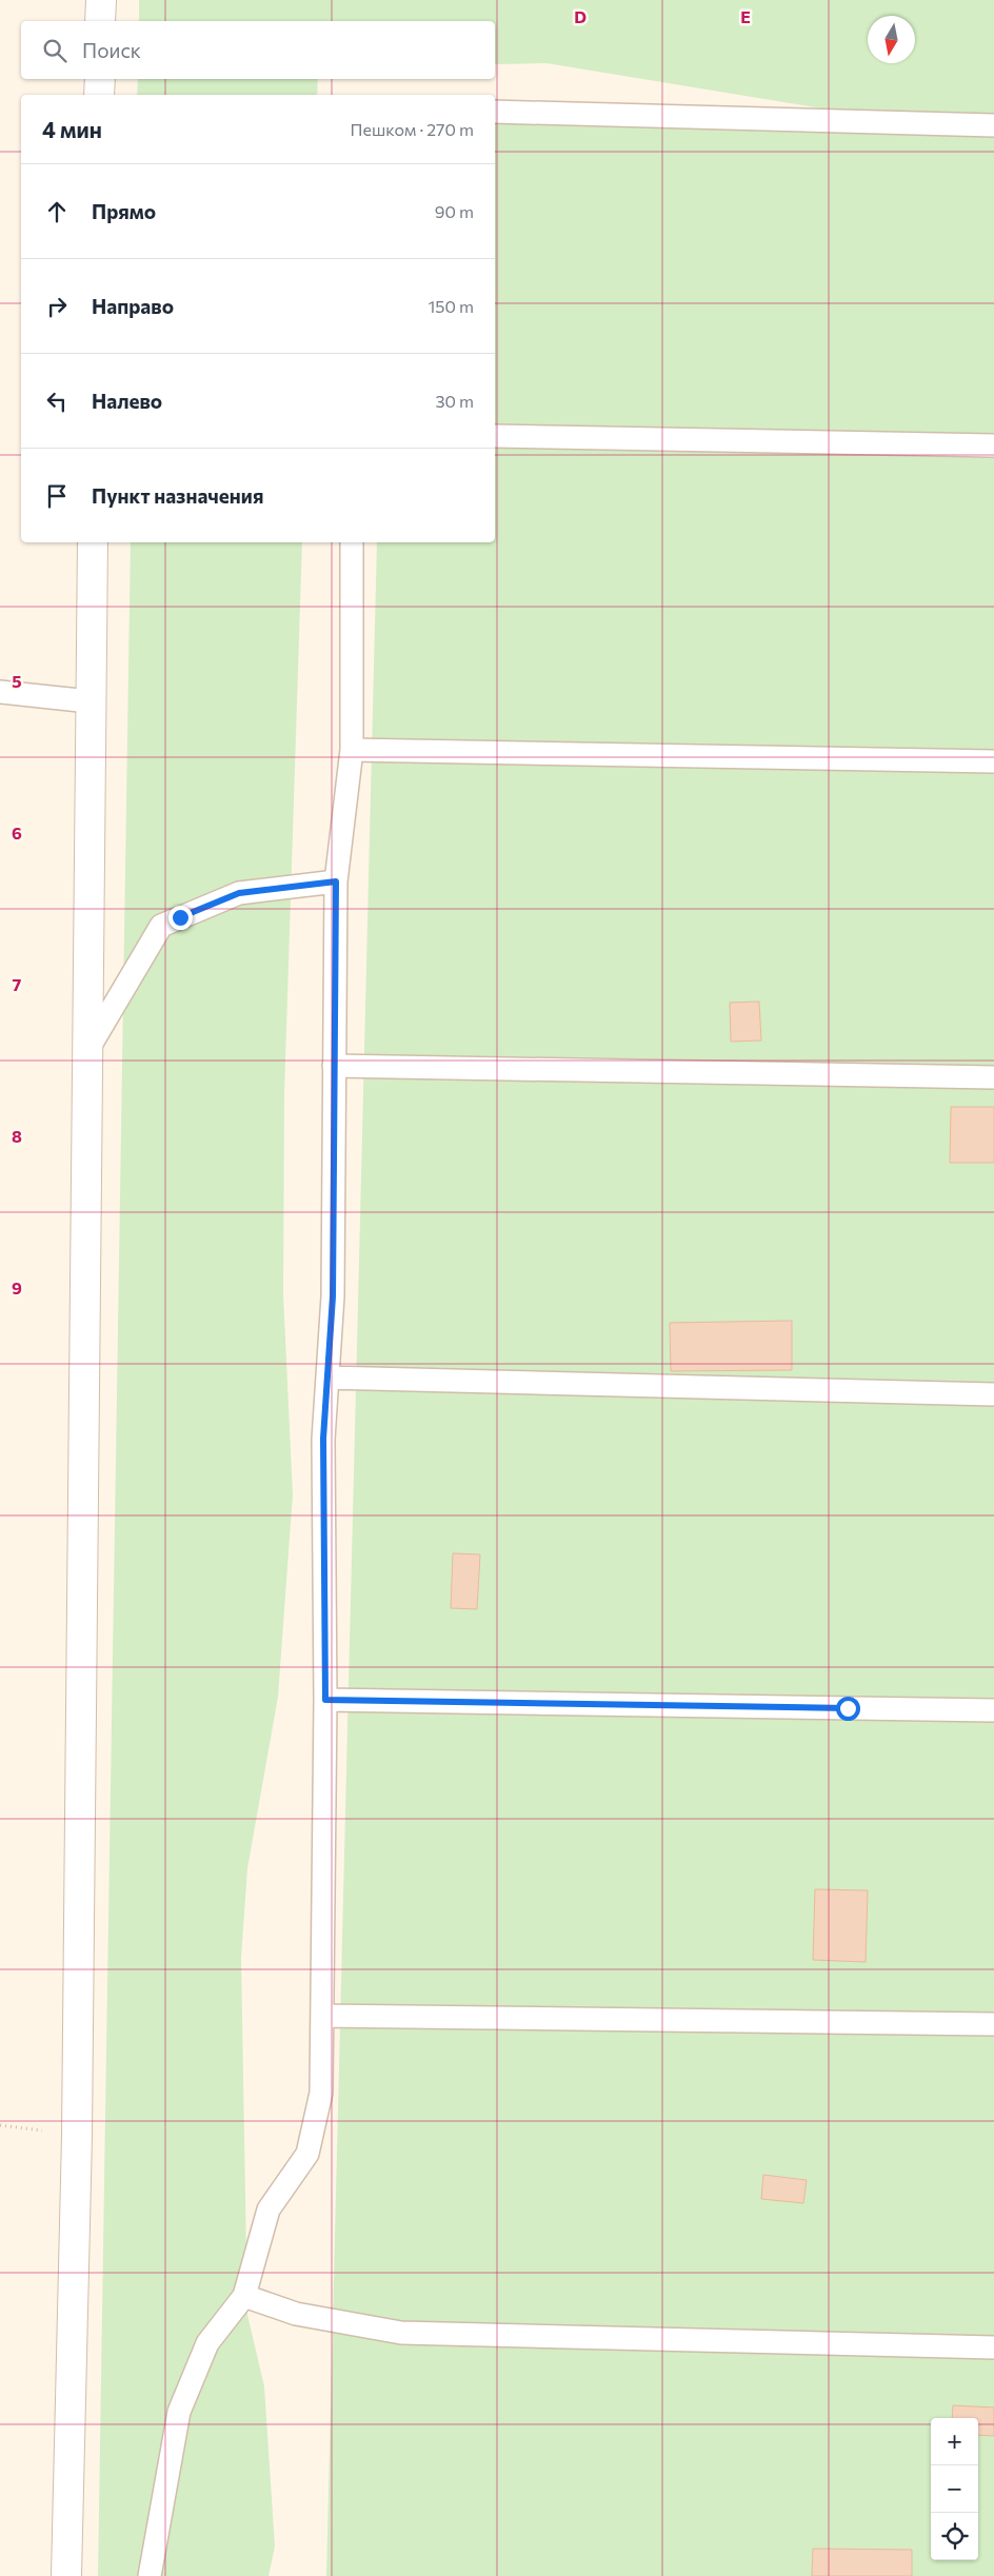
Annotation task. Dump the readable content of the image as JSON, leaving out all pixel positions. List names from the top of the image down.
{
  "north": "bottom",
  "page": {
    "search": "Поиск",
    "heading": ["4 мин", "Пешком · 270 m"],
    "list": [
      ["Прямо", "90 m"],
      ["Направо", "150 m"],
      ["Налево", "30 m"],
      "Пункт назначения"
    ],
    "map_buttons": ["+", "−"]
  },
  "grid": {
    "columns": ["D", "E"],
    "rows": [
      "5",
      "6",
      "7",
      "8",
      "9"
    ]
  }
}
